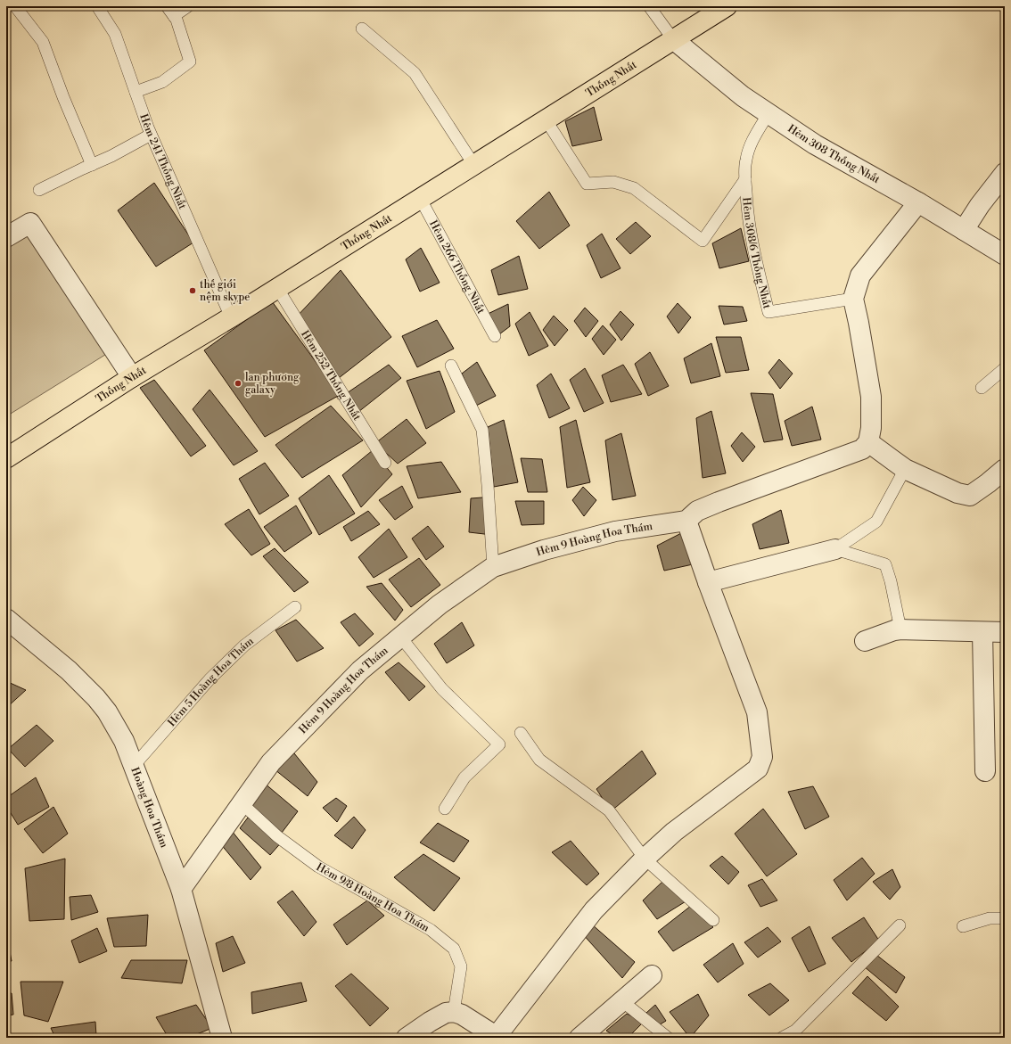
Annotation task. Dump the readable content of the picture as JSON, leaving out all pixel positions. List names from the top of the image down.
{
  "streets": {
    "main road": ["Thống Nhất"],
    "street": ["Hẻm 308 Thống Nhất", "Hẻm 9 Hoàng Hoa Thám", "Hoàng Hoa Thám"],
    "lane": [
      "Hẻm 241 Thống Nhất",
      "Hẻm 308/6 Thống Nhất",
      "Hẻm 266 Thống Nhất",
      "Hẻm 252 Thống Nhất",
      "Hẻm 5 Hoàng Hoa Thám",
      "Hẻm 9/8 Hoàng Hoa Thám"
    ]
  },
  "crossings": [
    ["Thống Nhất", "Hẻm 308 Thống Nhất"],
    ["Thống Nhất", "Hẻm 241 Thống Nhất"],
    ["Thống Nhất", "Hẻm 266 Thống Nhất"],
    ["Thống Nhất", "Hẻm 252 Thống Nhất"],
    ["Hẻm 308 Thống Nhất", "Hẻm 308/6 Thống Nhất"],
    ["Hẻm 9 Hoàng Hoa Thám", "Hoàng Hoa Thám"],
    ["Hẻm 9 Hoàng Hoa Thám", "Hẻm 9/8 Hoàng Hoa Thám"],
    ["Hẻm 5 Hoàng Hoa Thám", "Hoàng Hoa Thám"]
  ],
  "places": ["thế giới nệm skype", "lan phương galaxy"]
}
